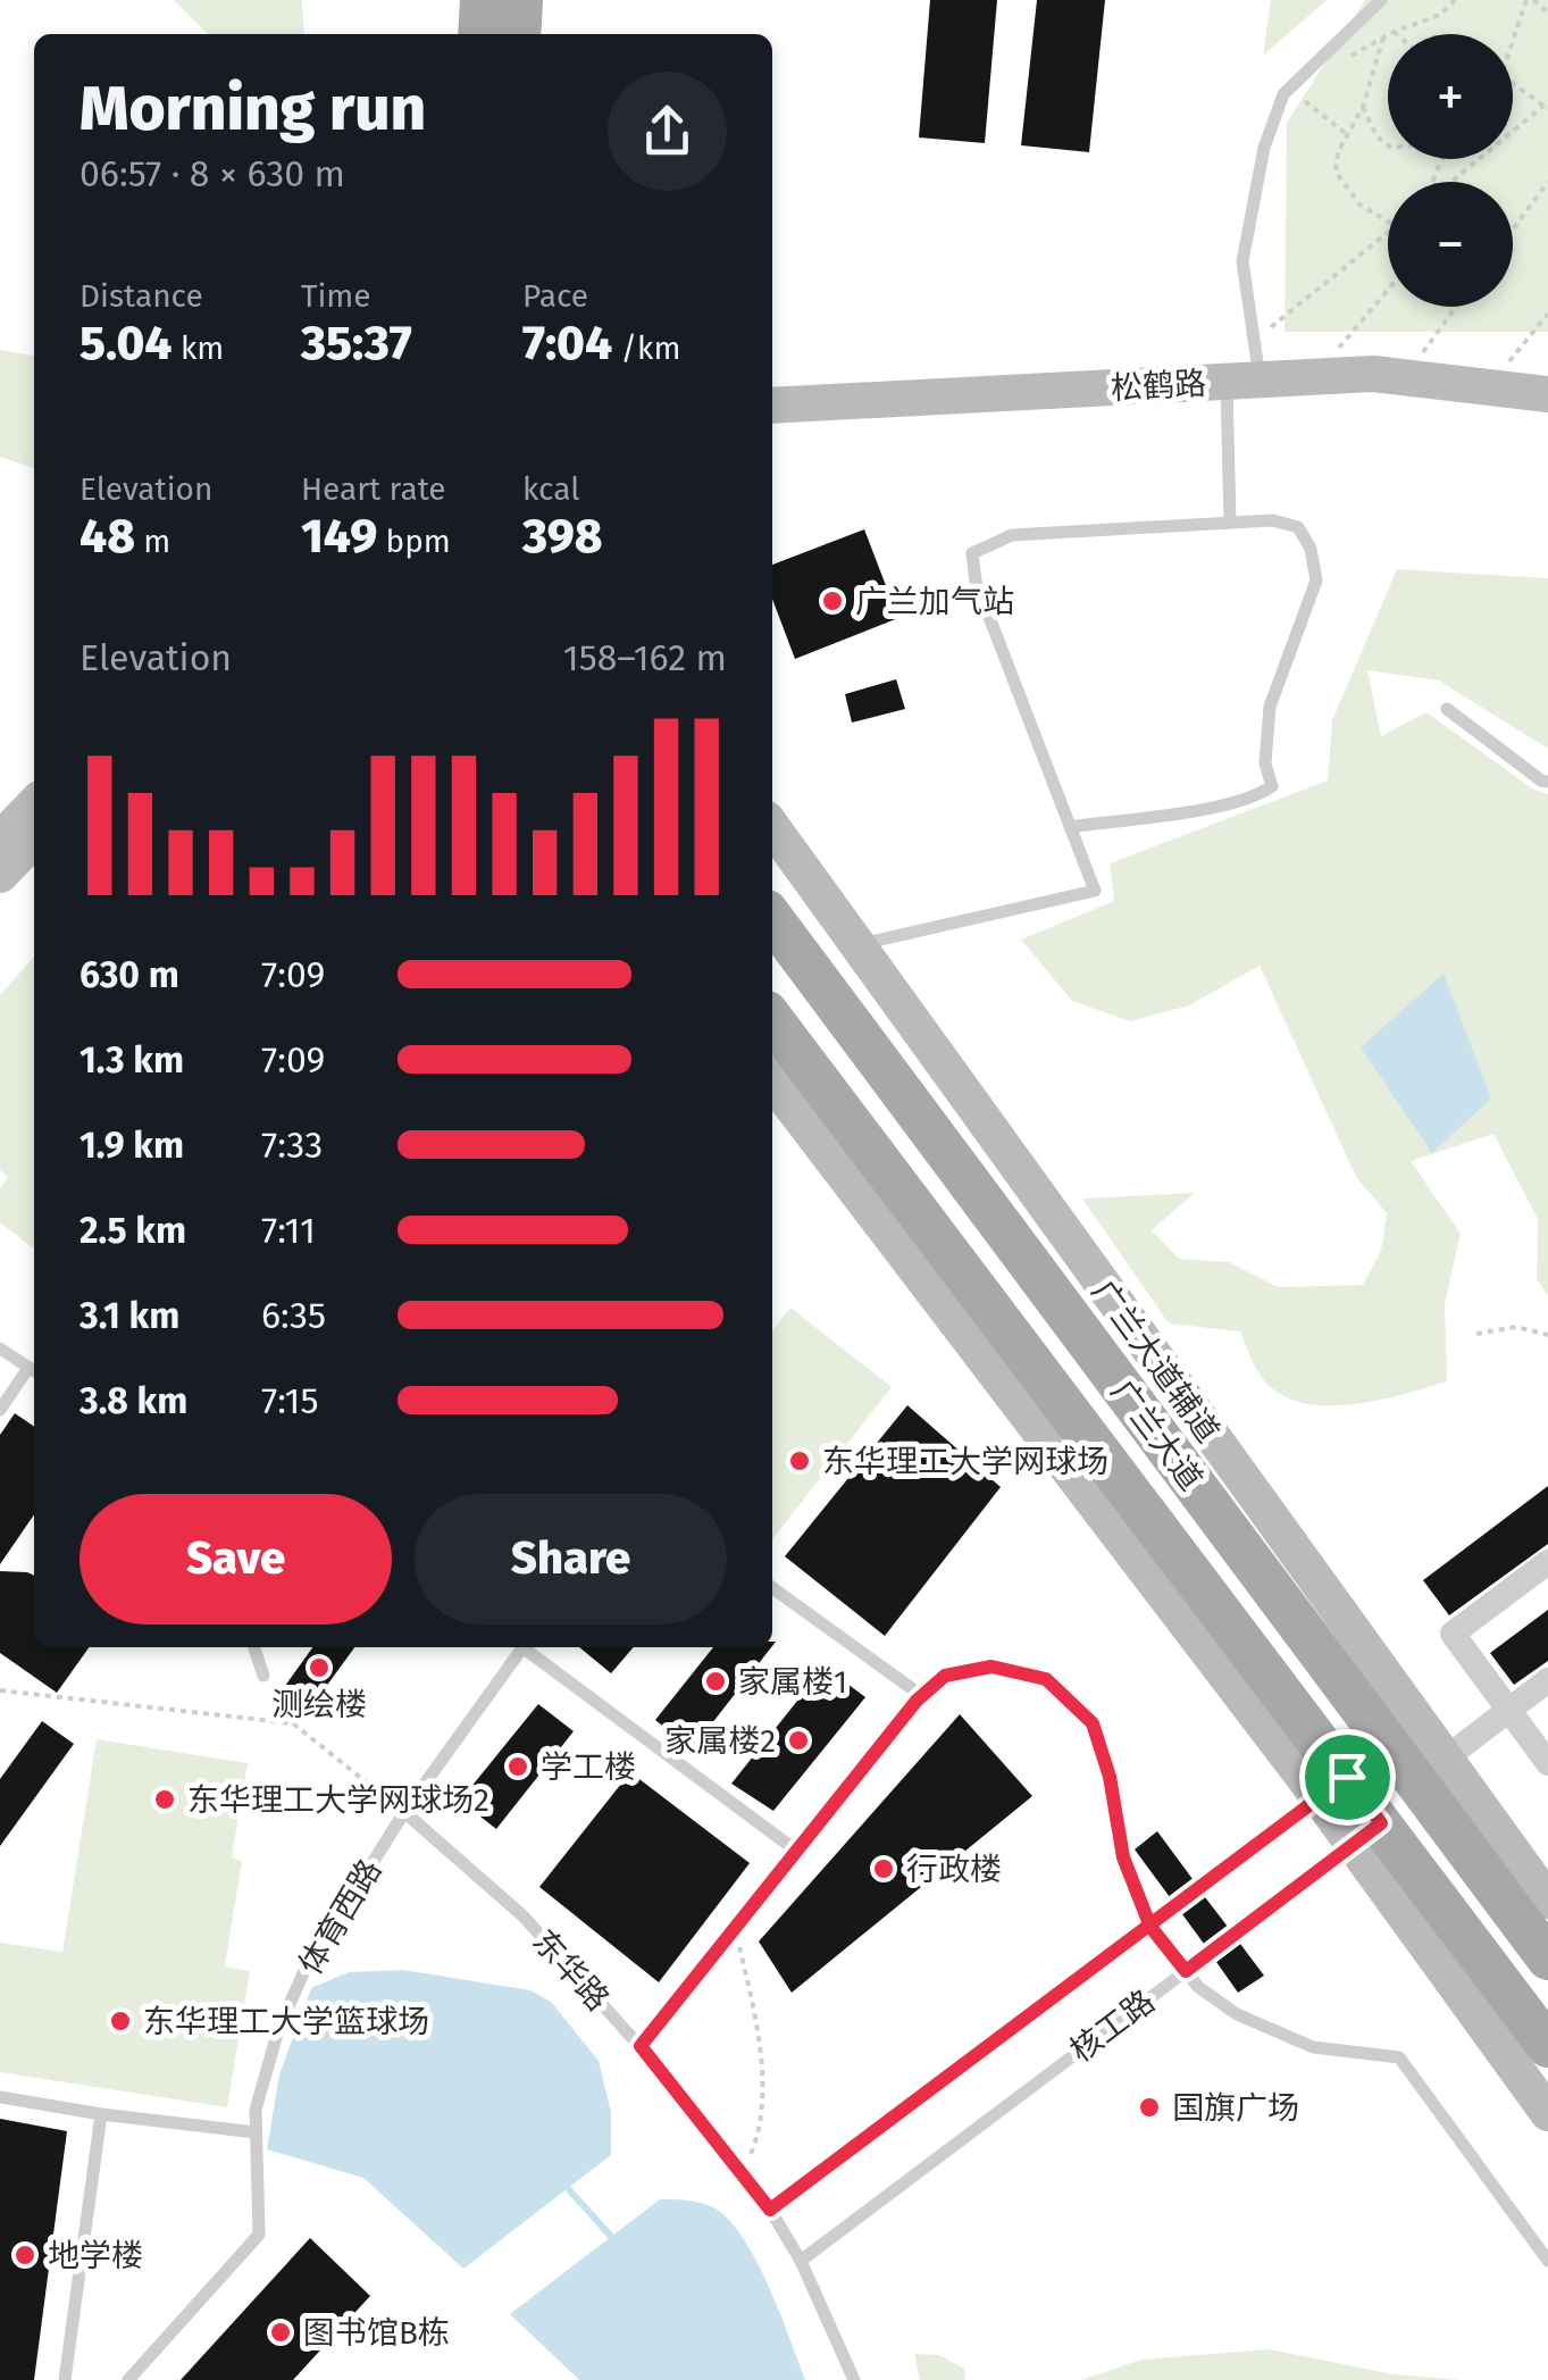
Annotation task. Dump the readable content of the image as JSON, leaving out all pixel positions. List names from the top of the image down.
{
  "streets": {
    "main road": ["松鹤路", "广兰大道辅道", "广兰大道"],
    "lane": ["体育西路", "东华路", "核工路"]
  },
  "crossings": [
    ["广兰大道辅道", "广兰大道"],
    ["广兰大道辅道", "核工路"],
    ["广兰大道", "核工路"],
    ["体育西路", "东华路"],
    ["东华路", "核工路"]
  ],
  "places": [
    "广兰加气站",
    "东华理工大学网球场",
    "测绘楼",
    "家属楼1",
    "家属楼2",
    "学工楼",
    "东华理工大学网球场2",
    "行政楼",
    "东华理工大学篮球场",
    "国旗广场",
    "地学楼",
    "图书馆B栋"
  ],
  "page": {
    "map_buttons": ["+", "−"],
    "heading": ["Morning run", "06:57 · 8 × 630 m"],
    "stats": [
      ["Distance", "5.04 km"],
      ["Time", "35:37"],
      ["Pace", "7:04 /km"],
      ["Elevation", "48 m"],
      ["Heart rate", "149 bpm"],
      ["kcal", "398"]
    ],
    "chart": ["Elevation", "158–162 m"],
    "list": [
      {
        "name": "630 m",
        "note": "7:09"
      },
      {
        "name": "1.3 km",
        "note": "7:09"
      },
      {
        "name": "1.9 km",
        "note": "7:33"
      },
      {
        "name": "2.5 km",
        "note": "7:11"
      },
      {
        "name": "3.1 km",
        "note": "6:35"
      },
      {
        "name": "3.8 km",
        "note": "7:15"
      }
    ],
    "buttons": ["Save", "Share"]
  }
}
